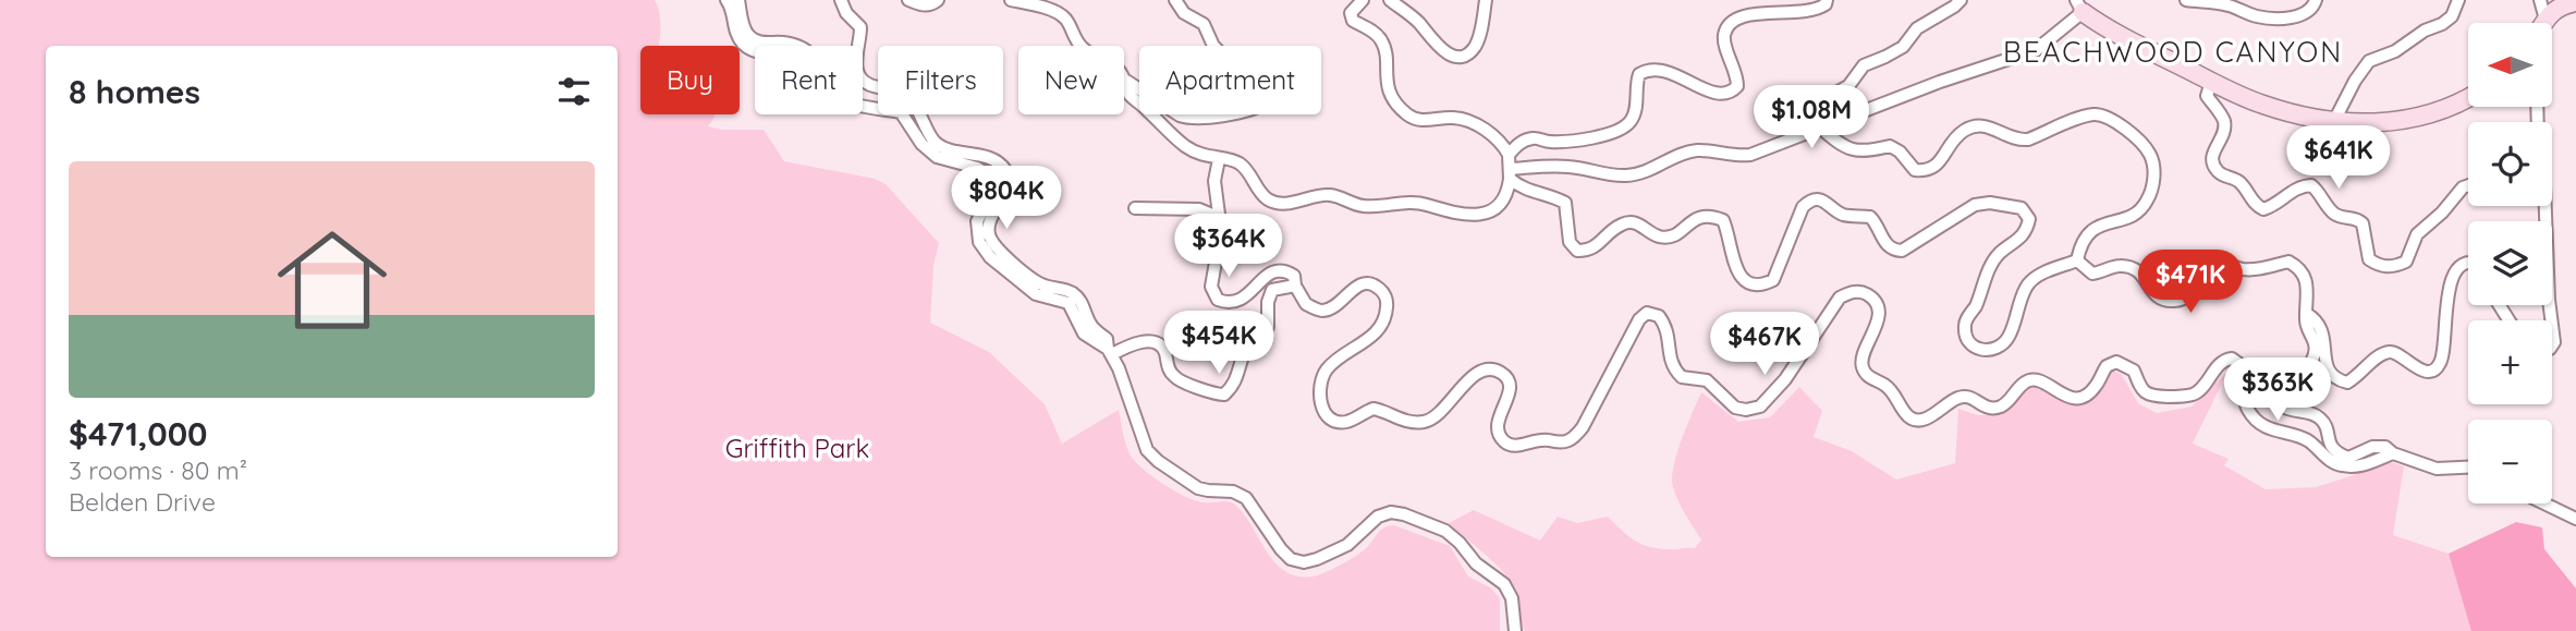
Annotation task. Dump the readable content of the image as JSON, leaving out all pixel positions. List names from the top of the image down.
{
  "districts": ["BEACHWOOD CANYON"],
  "parks": ["Griffith Park"],
  "north": "left",
  "page": {
    "map_buttons": ["+", "−"],
    "chip": [
      "Buy",
      "Rent",
      "Filters",
      "New",
      "Apartment"
    ],
    "heading": "8 homes",
    "price": [
      "$1.08M",
      "$641K",
      "$804K",
      "$364K",
      "$471K",
      "$454K",
      "$467K",
      "$363K"
    ],
    "list": [
      {
        "name": "$471,000",
        "note": "3 rooms · 80 m² · Belden Drive"
      }
    ]
  }
}
